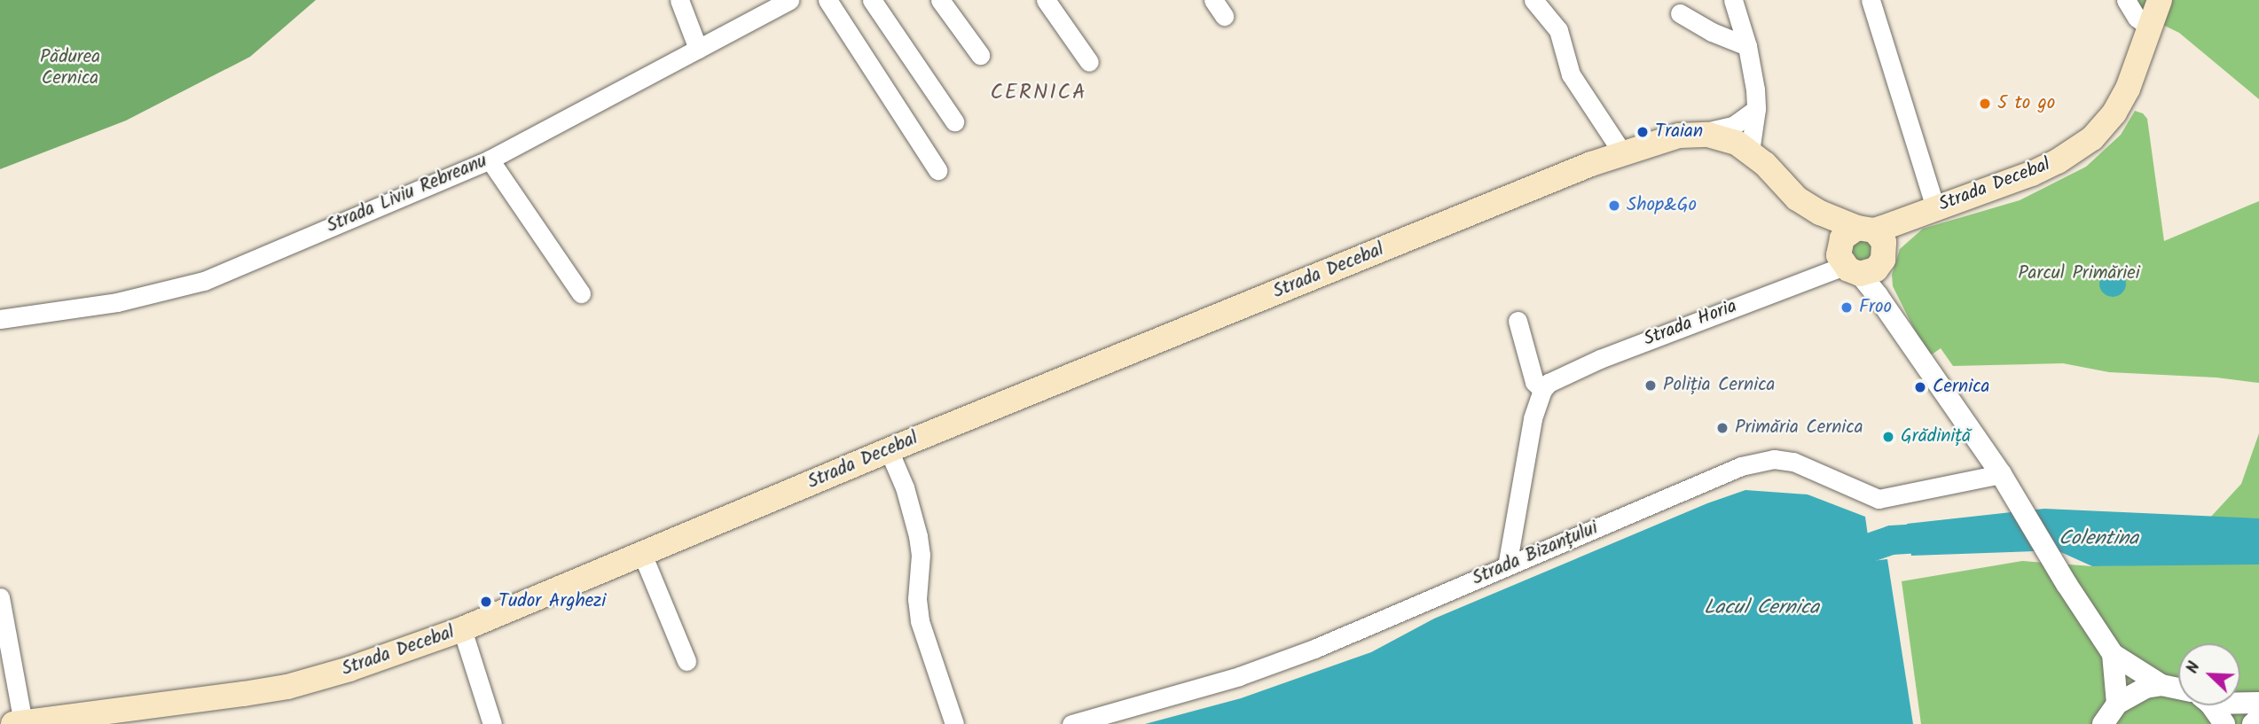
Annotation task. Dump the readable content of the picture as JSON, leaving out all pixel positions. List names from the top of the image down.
{
  "streets": {
    "main road": ["Strada Decebal"],
    "street": ["Strada Liviu Rebreanu", "Strada Horia", "Strada Bizanțului"]
  },
  "crossings": [
    ["Strada Decebal", "Strada Horia"]
  ],
  "districts": ["CERNICA"],
  "water": ["Colentina", "Lacul Cernica"],
  "parks": ["Pădurea Cernica", "Parcul Primăriei"],
  "places": [
    "5 to go",
    "Traian",
    "Shop&Go",
    "Froo",
    "Poliția Cernica",
    "Cernica",
    "Primăria Cernica",
    "Grădiniță",
    "Tudor Arghezi"
  ],
  "north": "top left"
}
